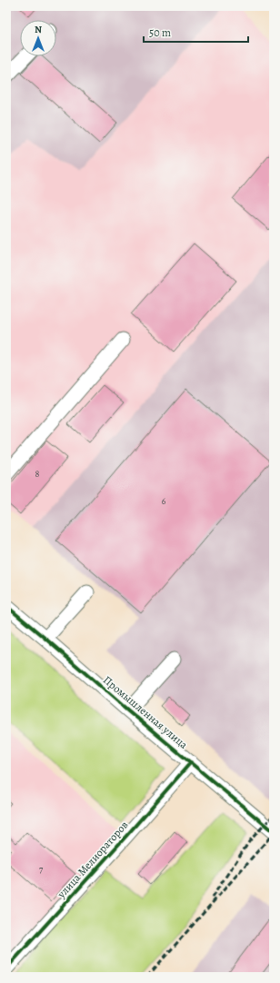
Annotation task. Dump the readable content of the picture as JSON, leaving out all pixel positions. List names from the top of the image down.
{
  "streets": {
    "street": ["Промышленная улица", "улица Мелиораторов"]
  },
  "crossings": [
    ["Промышленная улица", "улица Мелиораторов"]
  ],
  "house_numbers": ["8", "6", "7"],
  "scale_bar": "50 m",
  "north": "top"
}
